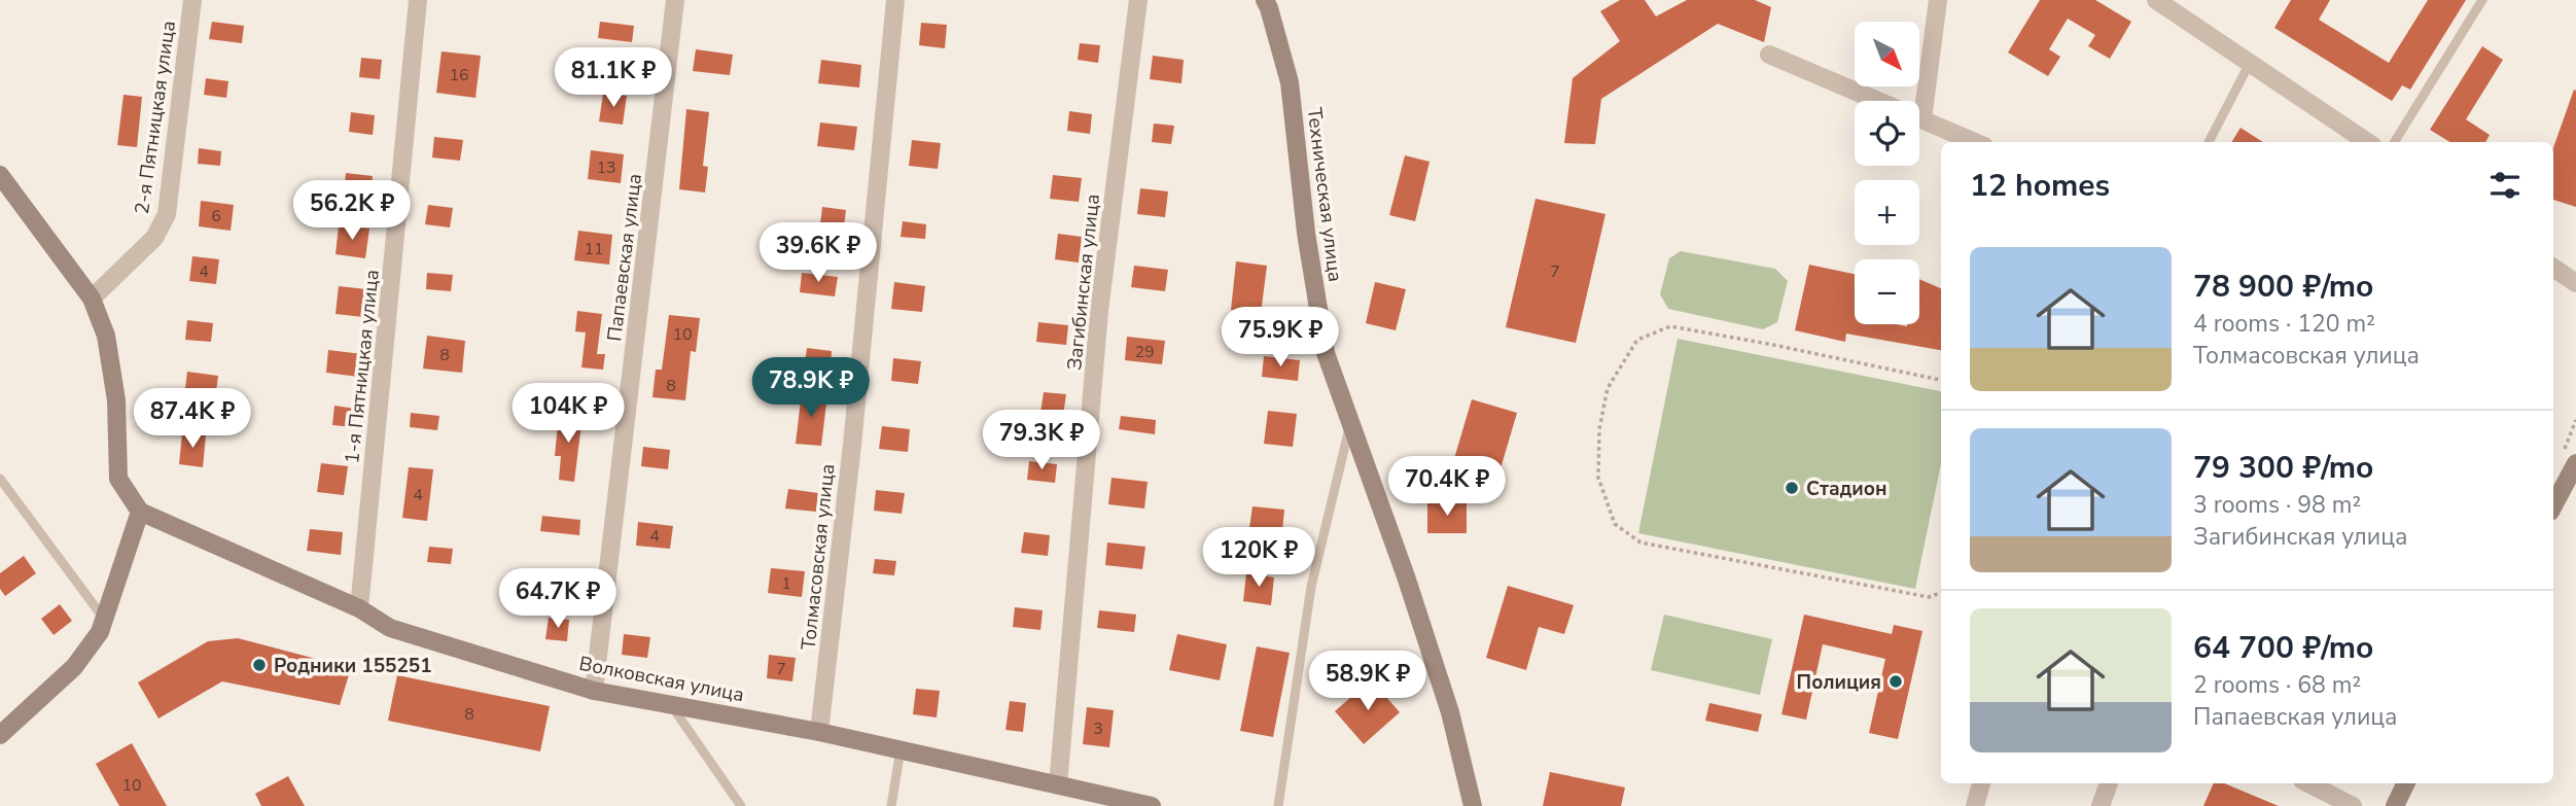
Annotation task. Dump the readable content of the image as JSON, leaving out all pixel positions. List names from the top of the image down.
{
  "streets": {
    "main road": ["Техническая улица", "Волковская улица"],
    "street": [
      "2-я Пятницкая улица",
      "Папаевская улица",
      "Загибинская улица",
      "1-я Пятницкая улица",
      "Толмасовская улица"
    ]
  },
  "crossings": [
    ["Папаевская улица", "Волковская улица"],
    ["Загибинская улица", "Волковская улица"],
    ["1-я Пятницкая улица", "Волковская улица"],
    ["Толмасовская улица", "Волковская улица"]
  ],
  "places": ["Стадион", "Родники 155251", "Полиция"],
  "house_numbers": [
    "16",
    "13",
    "6",
    "11",
    "4",
    "7",
    "10",
    "29",
    "8",
    "8",
    "4",
    "4",
    "1",
    "7",
    "8",
    "3",
    "10"
  ],
  "north": "bottom right",
  "page": {
    "map_buttons": ["+", "−"],
    "price": [
      "81.1K ₽",
      "56.2K ₽",
      "39.6K ₽",
      "75.9K ₽",
      "78.9K ₽",
      "104K ₽",
      "87.4K ₽",
      "79.3K ₽",
      "70.4K ₽",
      "120K ₽",
      "64.7K ₽",
      "58.9K ₽"
    ],
    "heading": "12 homes",
    "list": [
      {
        "name": "78 900 ₽/mo",
        "note": "4 rooms · 120 m² · Толмасовская улица"
      },
      {
        "name": "79 300 ₽/mo",
        "note": "3 rooms · 98 m² · Загибинская улица"
      },
      {
        "name": "64 700 ₽/mo",
        "note": "2 rooms · 68 m² · Папаевская улица"
      }
    ]
  }
}
